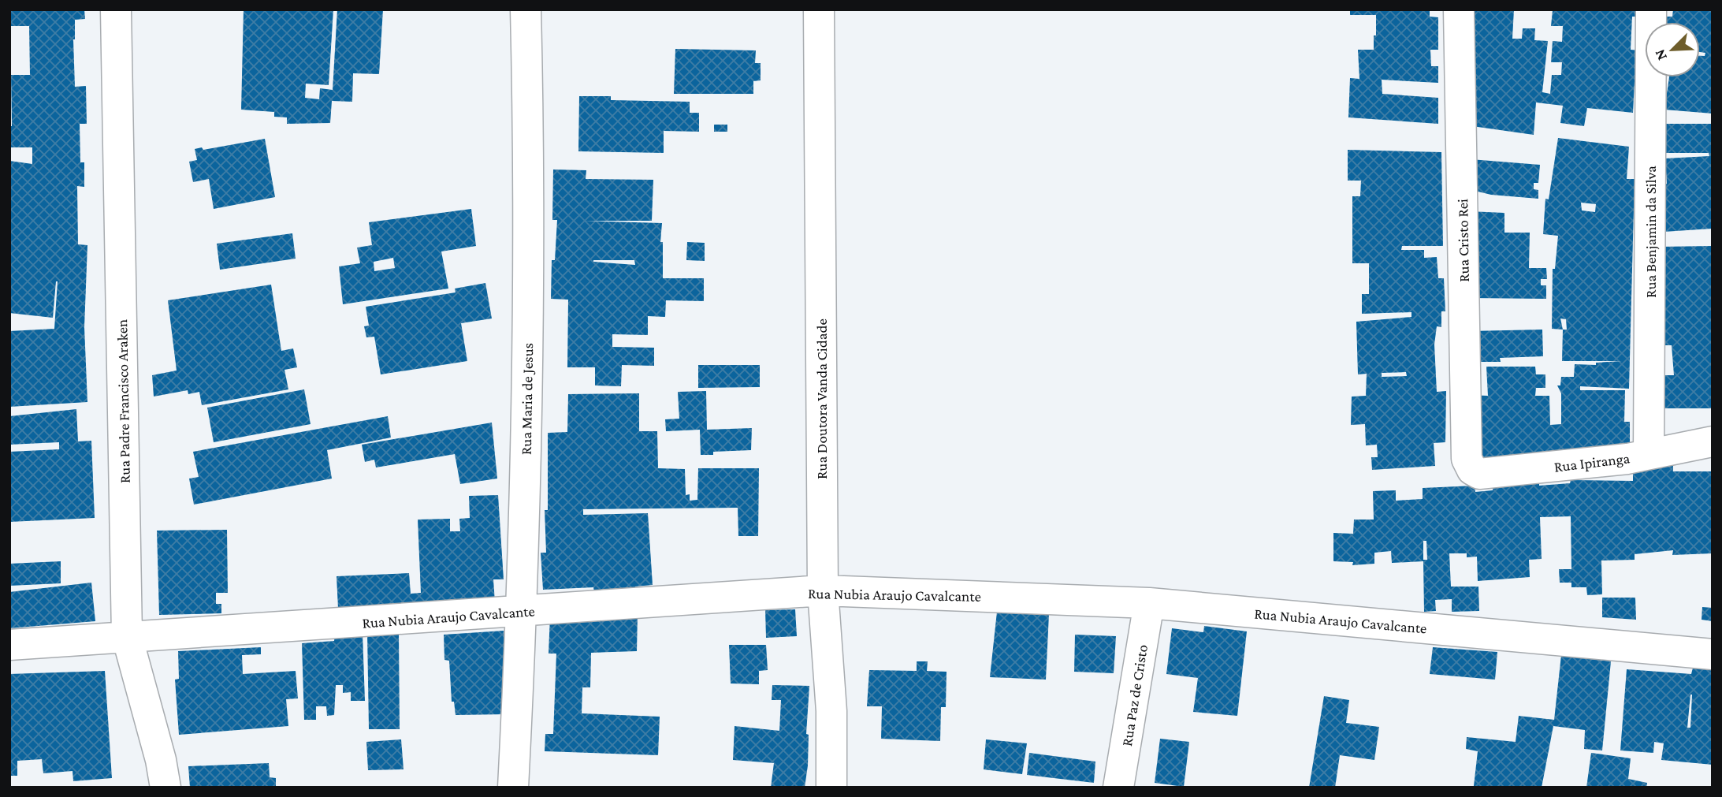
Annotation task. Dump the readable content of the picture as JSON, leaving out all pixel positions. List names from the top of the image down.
{
  "streets": {
    "street": [
      "Rua Benjamin da Silva",
      "Rua Cristo Rei",
      "Rua Maria de Jesus",
      "Rua Doutora Vanda Cidade",
      "Rua Padre Francisco Araken",
      "Rua Ipiranga",
      "Rua Nubia Araujo Cavalcante",
      "Rua Paz de Cristo"
    ]
  },
  "crossings": [
    ["Rua Benjamin da Silva", "Rua Ipiranga"],
    ["Rua Cristo Rei", "Rua Ipiranga"],
    ["Rua Maria de Jesus", "Rua Nubia Araujo Cavalcante"],
    ["Rua Doutora Vanda Cidade", "Rua Nubia Araujo Cavalcante"],
    ["Rua Padre Francisco Araken", "Rua Nubia Araujo Cavalcante"],
    ["Rua Nubia Araujo Cavalcante", "Rua Paz de Cristo"]
  ],
  "north": "bottom left"
}
